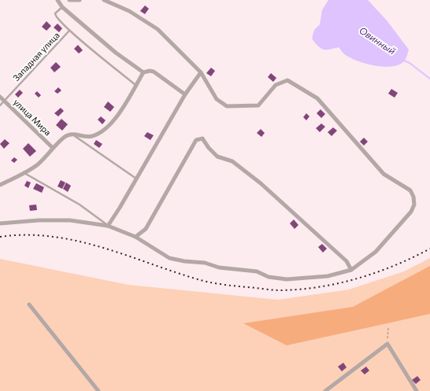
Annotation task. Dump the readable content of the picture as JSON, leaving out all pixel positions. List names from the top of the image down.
{
  "streets": {
    "street": ["улица Мира"],
    "lane": ["Западная улица"]
  },
  "crossings": [
    ["Западная улица", "улица Мира"]
  ],
  "water": ["Овинный"]
}
